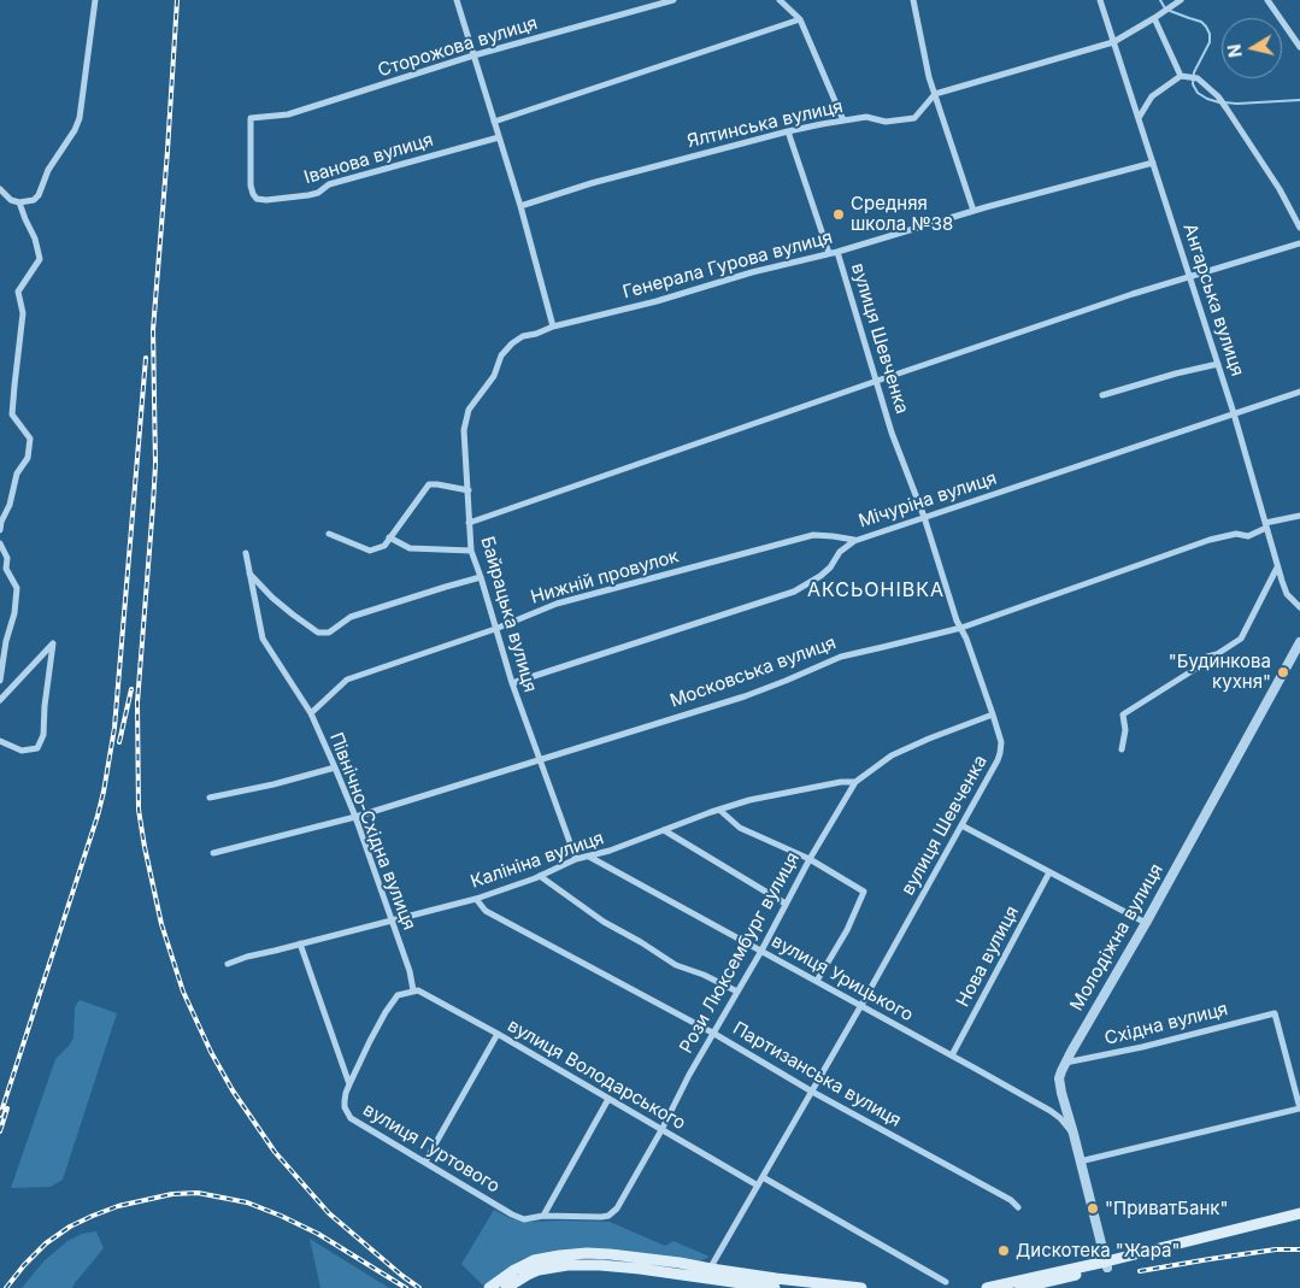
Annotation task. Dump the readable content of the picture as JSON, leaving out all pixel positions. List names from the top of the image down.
{
  "streets": {
    "street": [
      "Сторожова вулиця",
      "Ялтинська вулиця",
      "Іванова вулиця",
      "Генерала Гурова вулиця",
      "Ангарська вулиця",
      "вулиця Шевченка",
      "Мічуріна вулиця",
      "Нижній провулок",
      "Байрацька вулиця",
      "Московська вулиця",
      "Північно-Східна вулиця",
      "Калініна вулиця",
      "Молодіжна вулиця",
      "Рози Люксембург вулиця",
      "Нова вулиця",
      "вулиця Урицького",
      "Східна вулиця",
      "вулиця Володарського",
      "Партизанська вулиця",
      "вулиця Гуртового"
    ]
  },
  "crossings": [
    ["Сторожова вулиця", "Іванова вулиця"],
    ["Генерала Гурова вулиця", "Ангарська вулиця"],
    ["Генерала Гурова вулиця", "вулиця Шевченка"],
    ["Генерала Гурова вулиця", "Байрацька вулиця"],
    ["Ангарська вулиця", "Мічуріна вулиця"],
    ["Ангарська вулиця", "Московська вулиця"],
    ["вулиця Шевченка", "Мічуріна вулиця"],
    ["вулиця Шевченка", "Московська вулиця"],
    ["вулиця Шевченка", "Рози Люксембург вулиця"],
    ["вулиця Шевченка", "вулиця Урицького"],
    ["вулиця Шевченка", "вулиця Володарського"],
    ["вулиця Шевченка", "Партизанська вулиця"],
    ["Мічуріна вулиця", "Нижній провулок"],
    ["Мічуріна вулиця", "Байрацька вулиця"],
    ["Нижній провулок", "Байрацька вулиця"],
    ["Нижній провулок", "Північно-Східна вулиця"],
    ["Байрацька вулиця", "Московська вулиця"],
    ["Байрацька вулиця", "Калініна вулиця"],
    ["Московська вулиця", "Північно-Східна вулиця"],
    ["Північно-Східна вулиця", "Калініна вулиця"],
    ["Північно-Східна вулиця", "вулиця Володарського"],
    ["Калініна вулиця", "Рози Люксембург вулиця"],
    ["Калініна вулиця", "вулиця Урицького"],
    ["Калініна вулиця", "Партизанська вулиця"],
    ["Калініна вулиця", "вулиця Гуртового"],
    ["Молодіжна вулиця", "вулиця Урицького"],
    ["Молодіжна вулиця", "Східна вулиця"],
    ["Рози Люксембург вулиця", "вулиця Урицького"],
    ["Рози Люксембург вулиця", "вулиця Володарського"],
    ["Рози Люксембург вулиця", "Партизанська вулиця"],
    ["Рози Люксембург вулиця", "вулиця Гуртового"],
    ["Нова вулиця", "вулиця Урицького"]
  ],
  "districts": ["АКСЬОНІВКА"],
  "places": [
    "Средняя школа №38",
    "\"Будинкова кухня\"",
    "\"ПриватБанк\"",
    "Дискотека \"Жара\""
  ],
  "north": "left"
}
